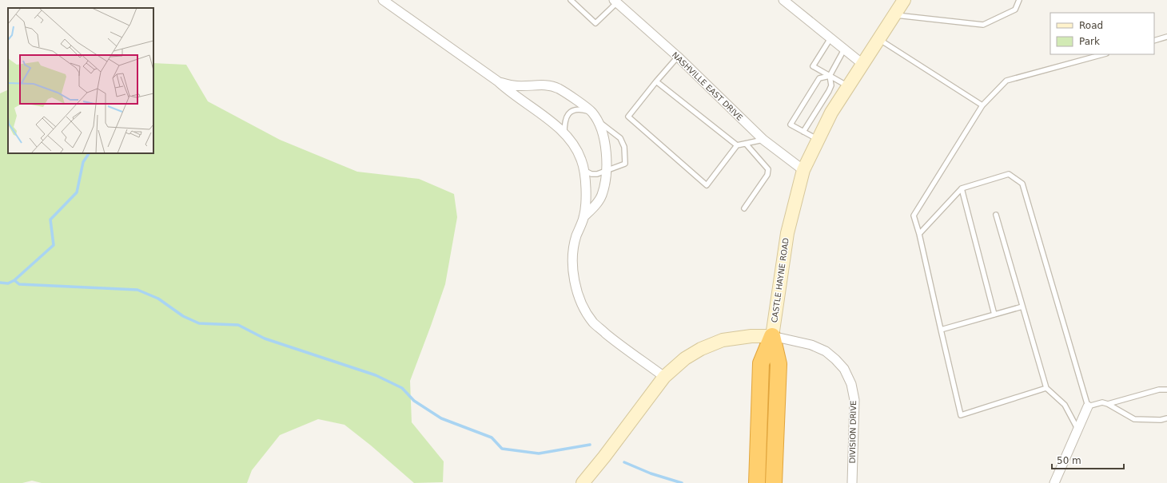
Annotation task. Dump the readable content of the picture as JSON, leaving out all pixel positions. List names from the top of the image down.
{
  "streets": {
    "main road": ["CASTLE HAYNE ROAD"],
    "street": ["NASHVILLE EAST DRIVE", "DIVISION DRIVE"]
  },
  "crossings": [
    ["NASHVILLE EAST DRIVE", "CASTLE HAYNE ROAD"],
    ["CASTLE HAYNE ROAD", "DIVISION DRIVE"]
  ],
  "legend": ["Road", "Park"],
  "scale_bar": "50 m"
}
